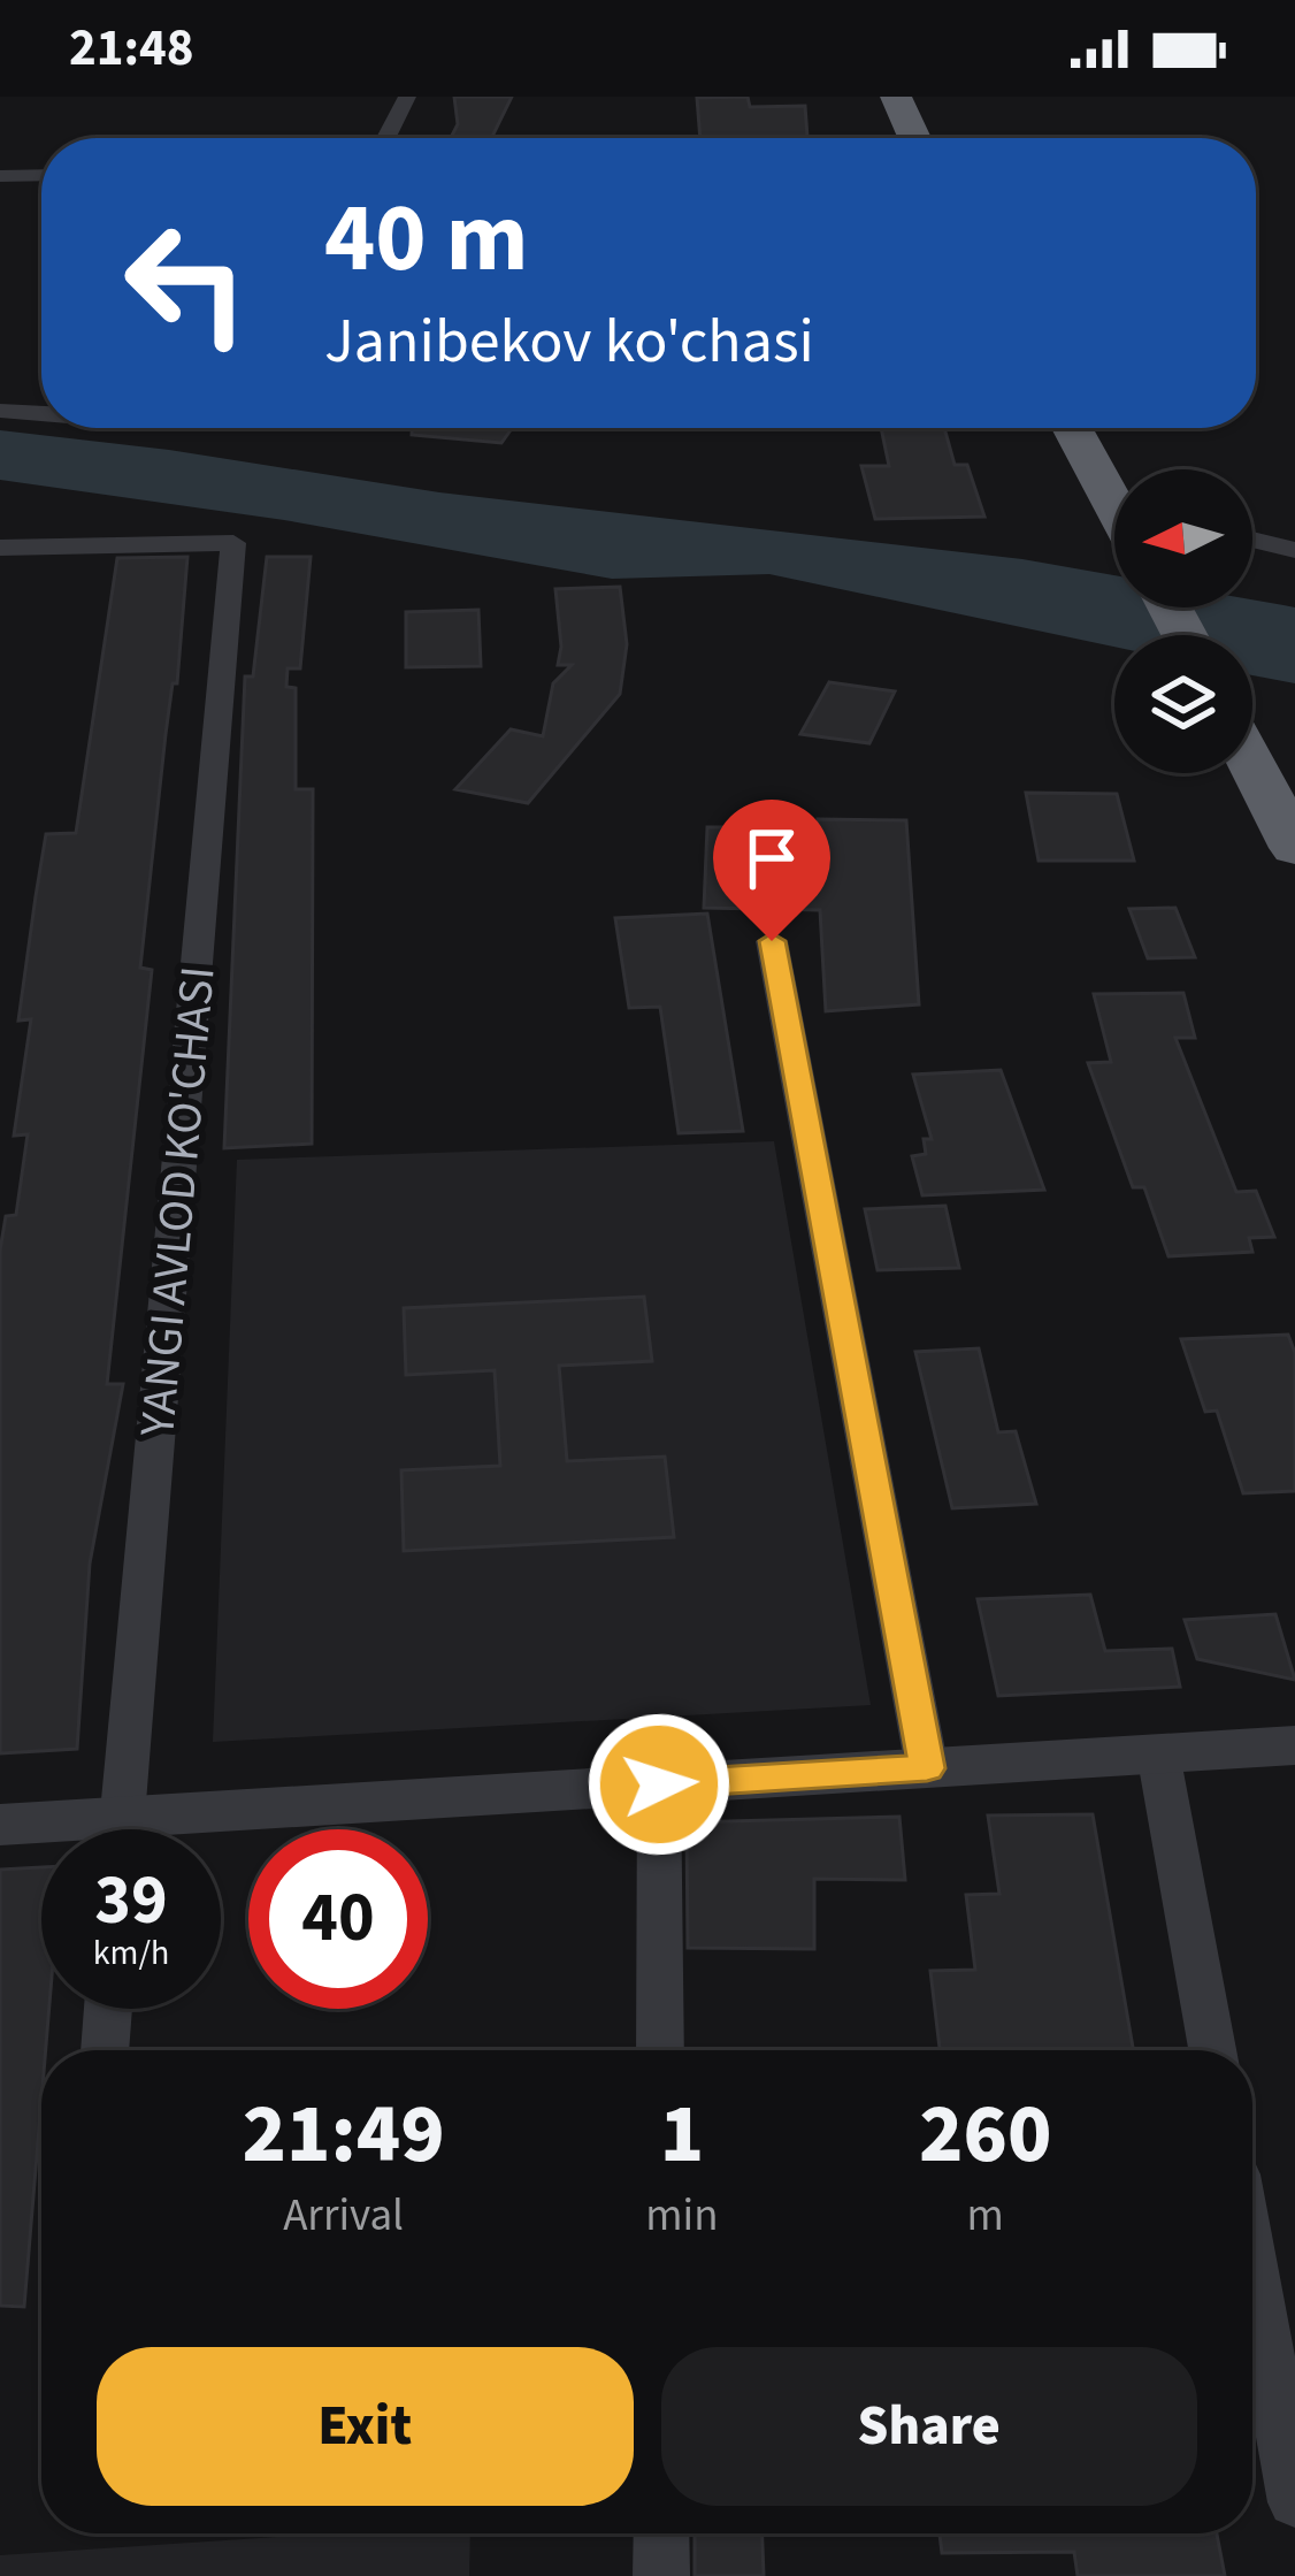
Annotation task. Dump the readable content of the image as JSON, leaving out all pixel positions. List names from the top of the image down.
{
  "streets": {
    "street": ["YANGI AVLOD KO'CHASI"]
  },
  "north": "left",
  "page": {
    "status": "21:48",
    "turn": ["40 m", "Janibekov ko'chasi"],
    "speed": "39 km/h",
    "limit": "40",
    "eta": [
      "21:49",
      "Arrival",
      "1",
      "min",
      "260",
      "m"
    ],
    "buttons": ["Exit", "Share"]
  }
}
